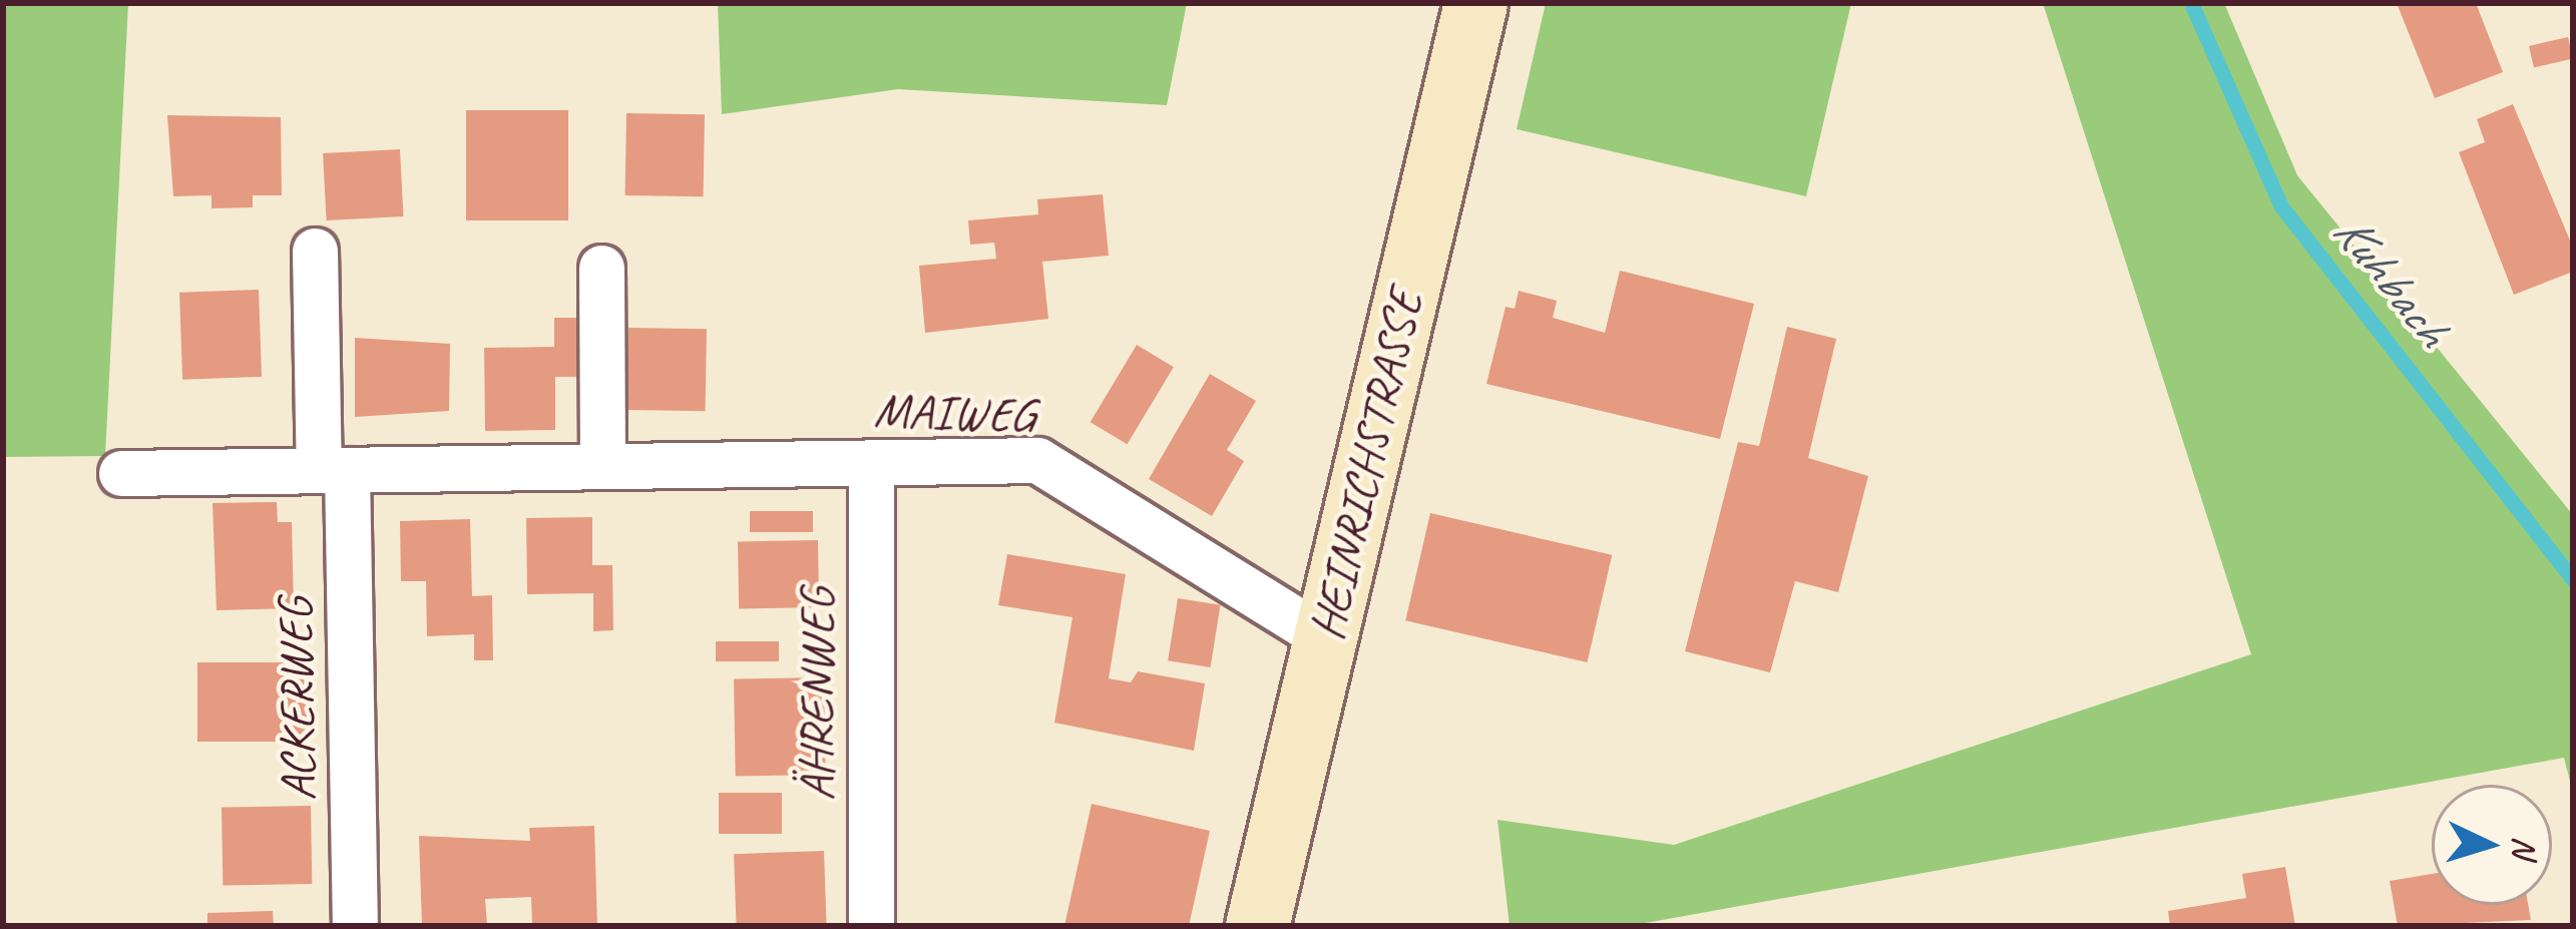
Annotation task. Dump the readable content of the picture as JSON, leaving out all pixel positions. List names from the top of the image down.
{
  "streets": {
    "street": [
      "MAIWEG",
      "HEINRICHSTRASSE",
      "ÄHRENWEG",
      "ACKERWEG"
    ]
  },
  "crossings": [
    ["MAIWEG", "HEINRICHSTRASSE"],
    ["MAIWEG", "ÄHRENWEG"],
    ["MAIWEG", "ACKERWEG"]
  ],
  "water": ["Kuhbach"],
  "north": "right"
}
